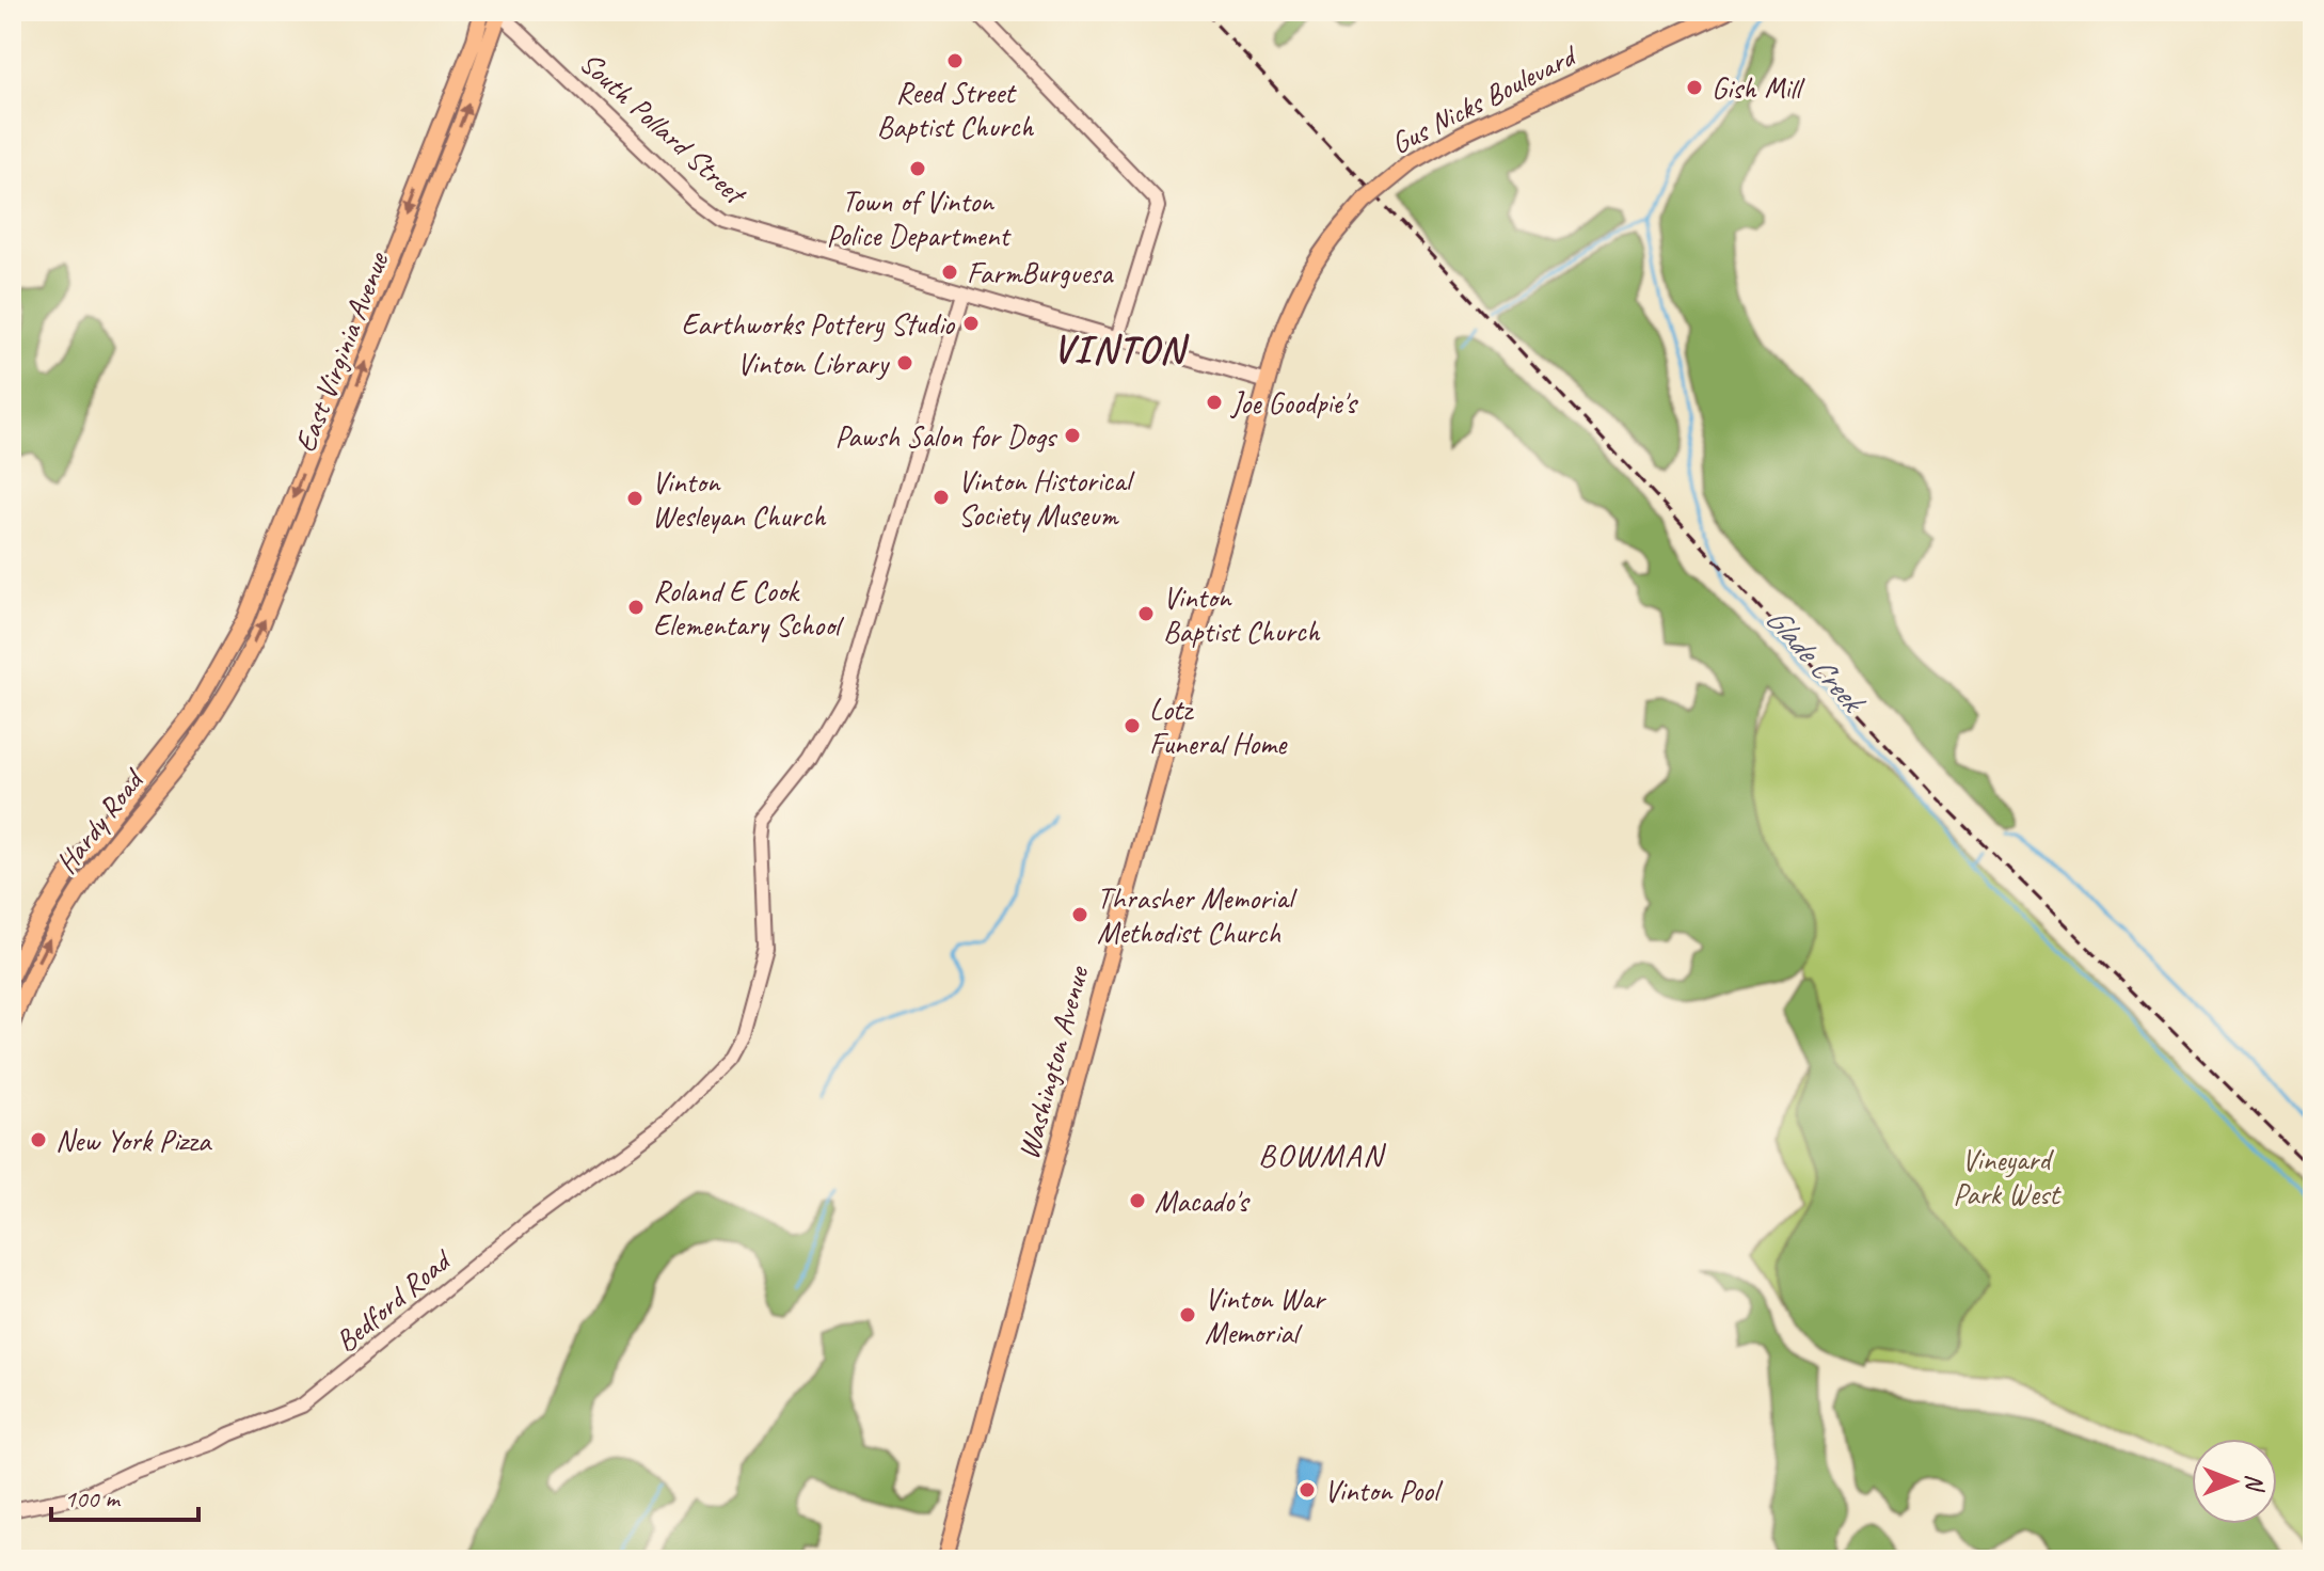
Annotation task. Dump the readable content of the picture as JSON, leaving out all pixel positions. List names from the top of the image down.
{
  "streets": {
    "main road": [
      "Gus Nicks Boulevard",
      "East Virginia Avenue",
      "Hardy Road",
      "Washington Avenue"
    ],
    "street": ["South Pollard Street", "Bedford Road"]
  },
  "crossings": [
    ["Gus Nicks Boulevard", "South Pollard Street"],
    ["Gus Nicks Boulevard", "Washington Avenue"],
    ["South Pollard Street", "East Virginia Avenue"],
    ["South Pollard Street", "Washington Avenue"],
    ["South Pollard Street", "Bedford Road"],
    ["East Virginia Avenue", "Hardy Road"]
  ],
  "districts": ["VINTON", "BOWMAN"],
  "water": ["Glade Creek"],
  "parks": ["Vineyard Park West"],
  "places": [
    "Reed Street Baptist Church",
    "Gish Mill",
    "Town of Vinton Police Department",
    "FarmBurguesa",
    "Earthworks Pottery Studio",
    "Vinton Library",
    "Joe Goodpie's",
    "Pawsh Salon for Dogs",
    "Vinton Historical Society Museum",
    "Vinton Wesleyan Church",
    "Roland E Cook Elementary School",
    "Vinton Baptist Church",
    "Lotz Funeral Home",
    "Thrasher Memorial Methodist Church",
    "New York Pizza",
    "Macado's",
    "Vinton War Memorial",
    "Vinton Pool"
  ],
  "scale_bar": "100 m",
  "north": "right"
}
